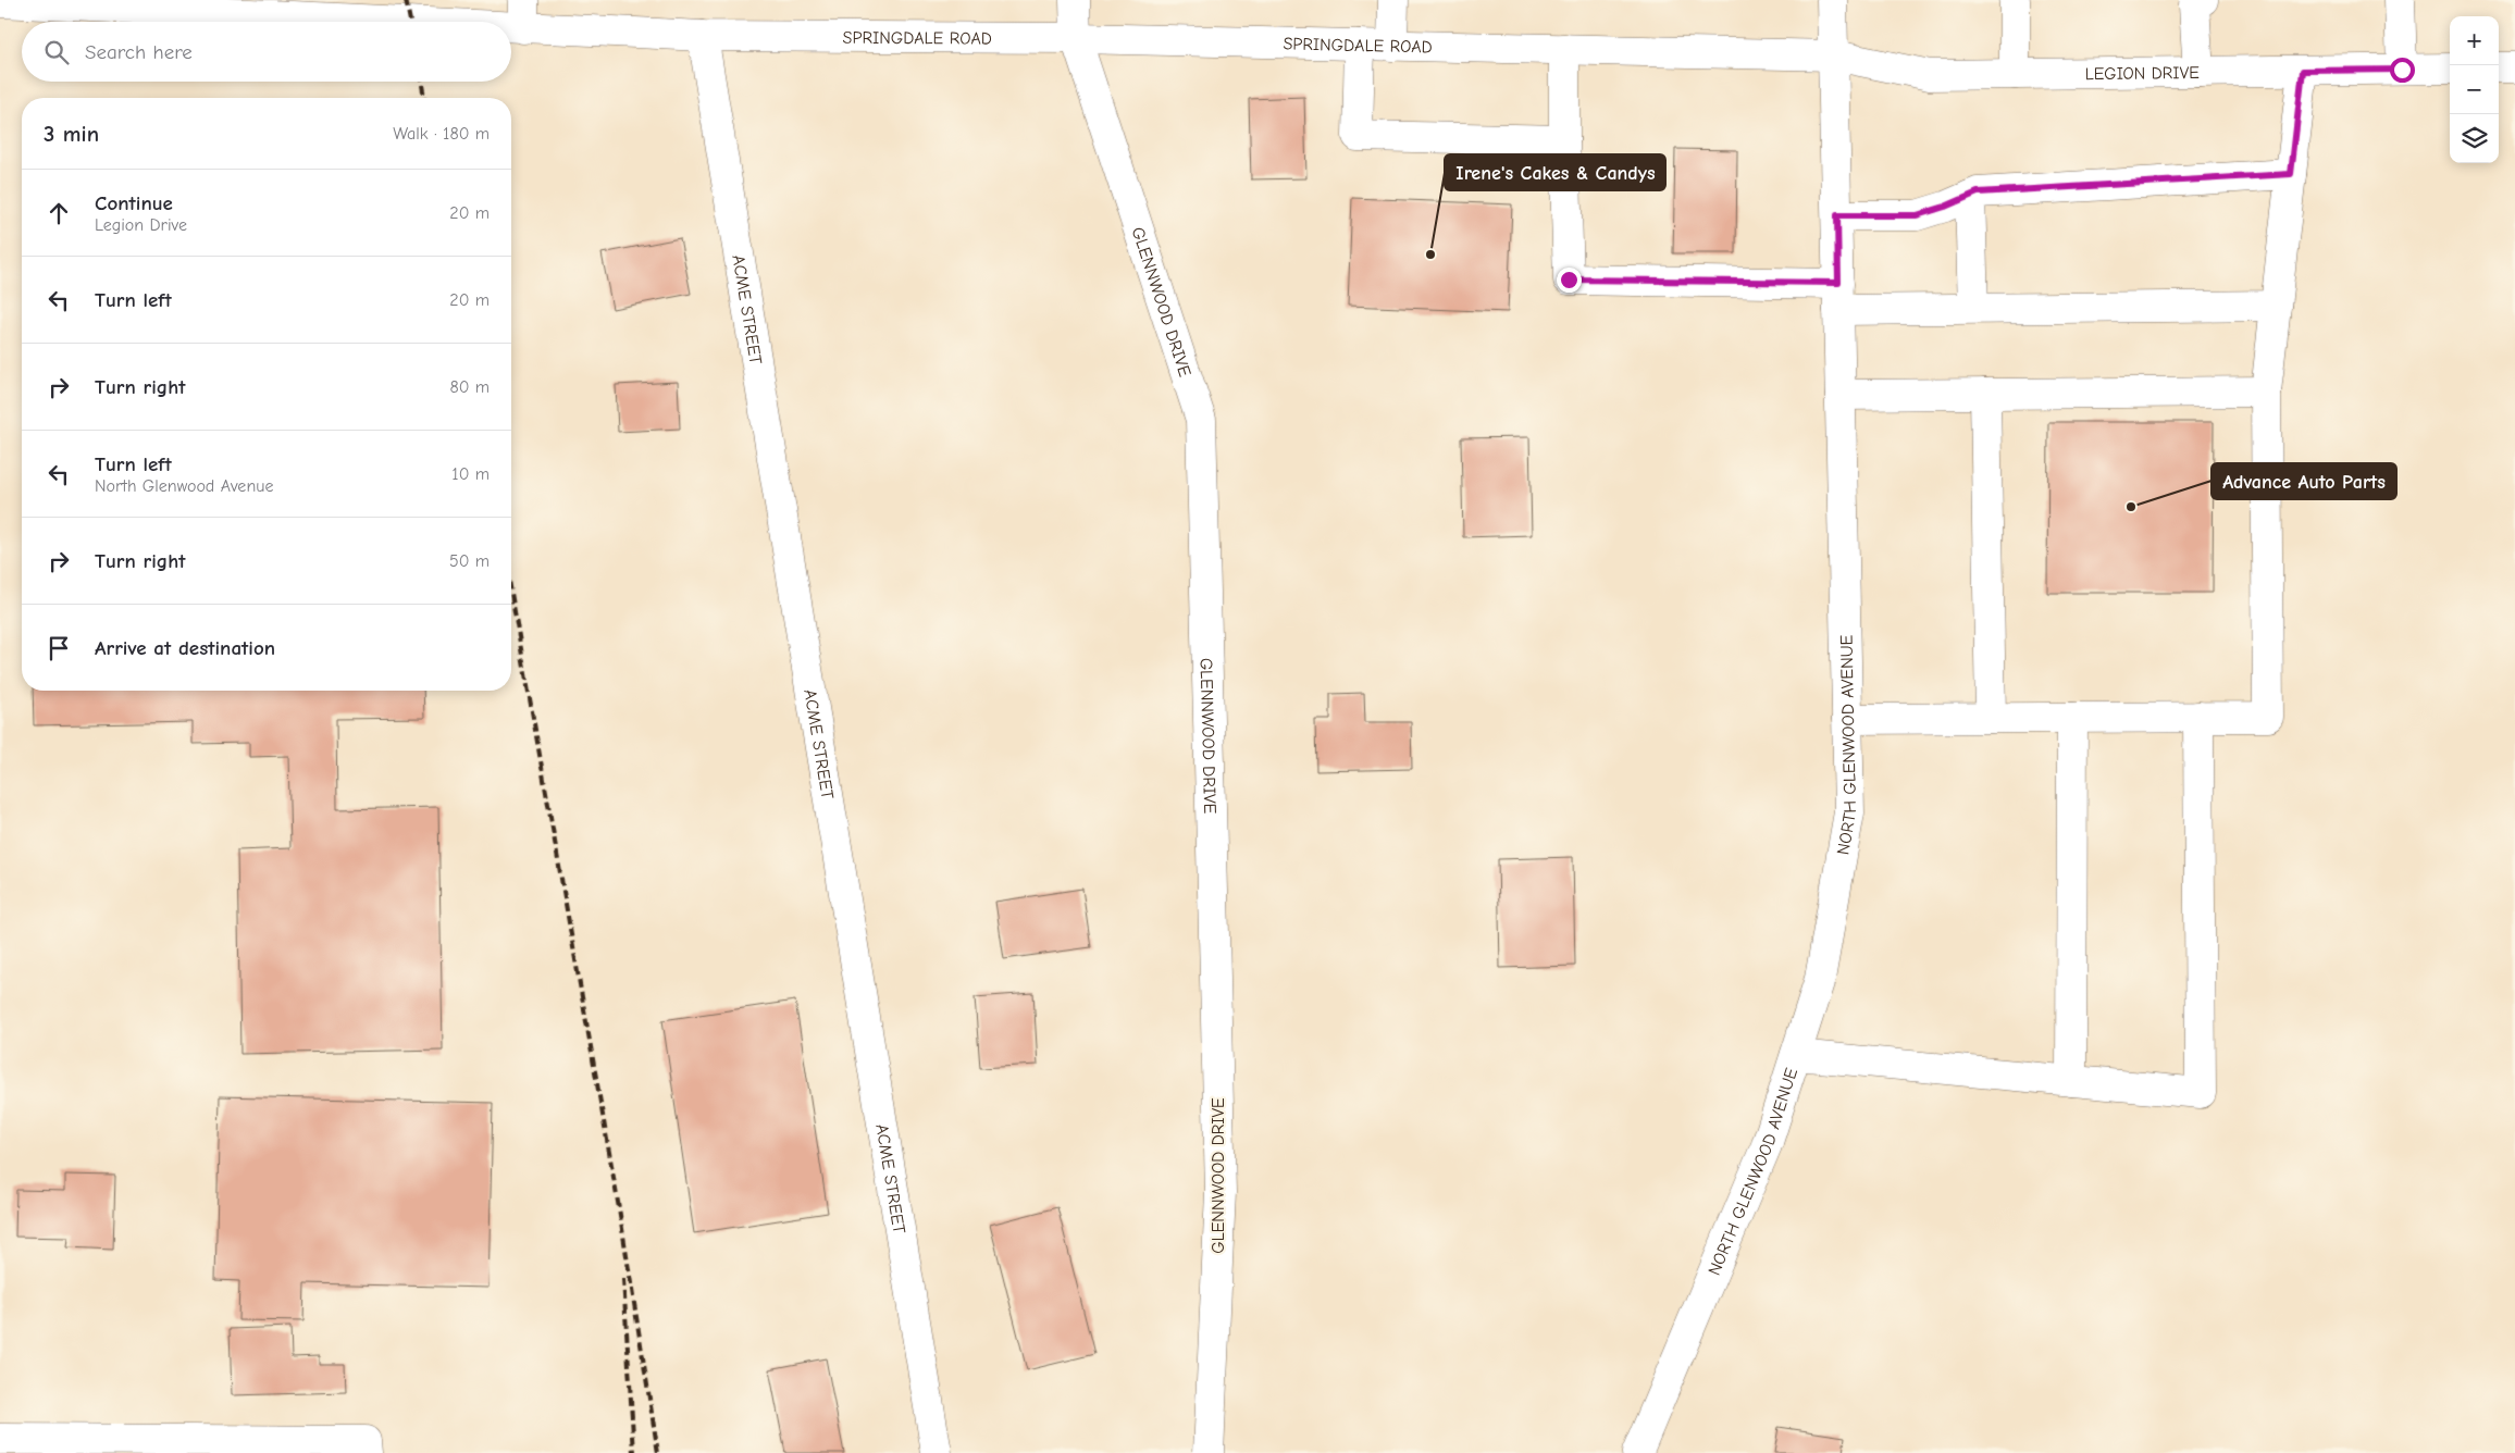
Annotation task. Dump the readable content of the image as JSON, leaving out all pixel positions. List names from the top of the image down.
{
  "streets": {
    "street": [
      "SPRINGDALE ROAD",
      "LEGION DRIVE",
      "GLENNWOOD DRIVE",
      "ACME STREET",
      "NORTH GLENWOOD AVENUE"
    ]
  },
  "crossings": [
    ["SPRINGDALE ROAD", "LEGION DRIVE"],
    ["SPRINGDALE ROAD", "GLENNWOOD DRIVE"],
    ["SPRINGDALE ROAD", "ACME STREET"],
    ["SPRINGDALE ROAD", "NORTH GLENWOOD AVENUE"],
    ["LEGION DRIVE", "NORTH GLENWOOD AVENUE"]
  ],
  "places": ["Irene's Cakes & Candys", "Advance Auto Parts"],
  "page": {
    "map_buttons": ["+", "−"],
    "search": "Search here",
    "heading": ["3 min", "Walk · 180 m"],
    "list": [
      ["Continue", "Legion Drive", "20 m"],
      ["Turn left", "20 m"],
      ["Turn right", "80 m"],
      ["Turn left", "North Glenwood Avenue", "10 m"],
      ["Turn right", "50 m"],
      "Arrive at destination"
    ]
  }
}
